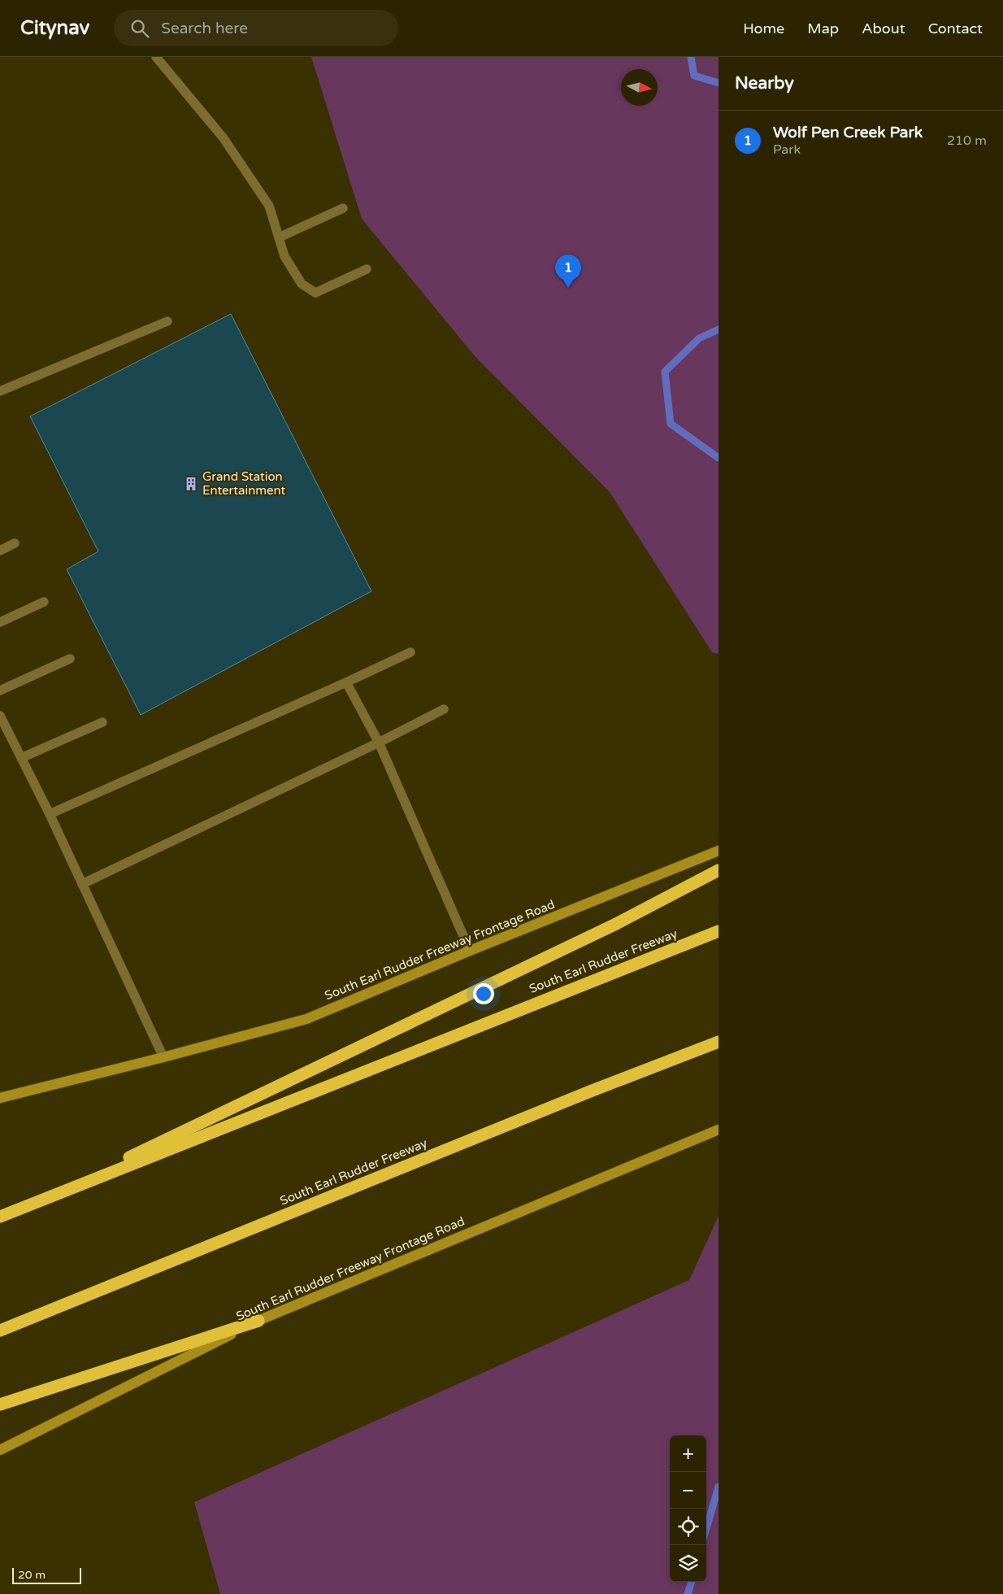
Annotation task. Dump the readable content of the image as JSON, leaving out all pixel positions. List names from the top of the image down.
{
  "streets": {
    "highway": ["South Earl Rudder Freeway"],
    "main road": ["South Earl Rudder Freeway Frontage Road"]
  },
  "places": {
    "building": ["Grand Station Entertainment"]
  },
  "scale_bar": "20 m",
  "north": "right",
  "page": {
    "header": "Citynav",
    "search": "Search here",
    "nav": [
      "Home",
      "Map",
      "About",
      "Contact"
    ],
    "heading": "Nearby",
    "list": [
      {
        "mark": "1",
        "name": "Wolf Pen Creek Park",
        "note": "Park",
        "value": "210 m"
      }
    ],
    "pins": "1",
    "map_buttons": ["+", "−"],
    "scale": "20 m"
  }
}
